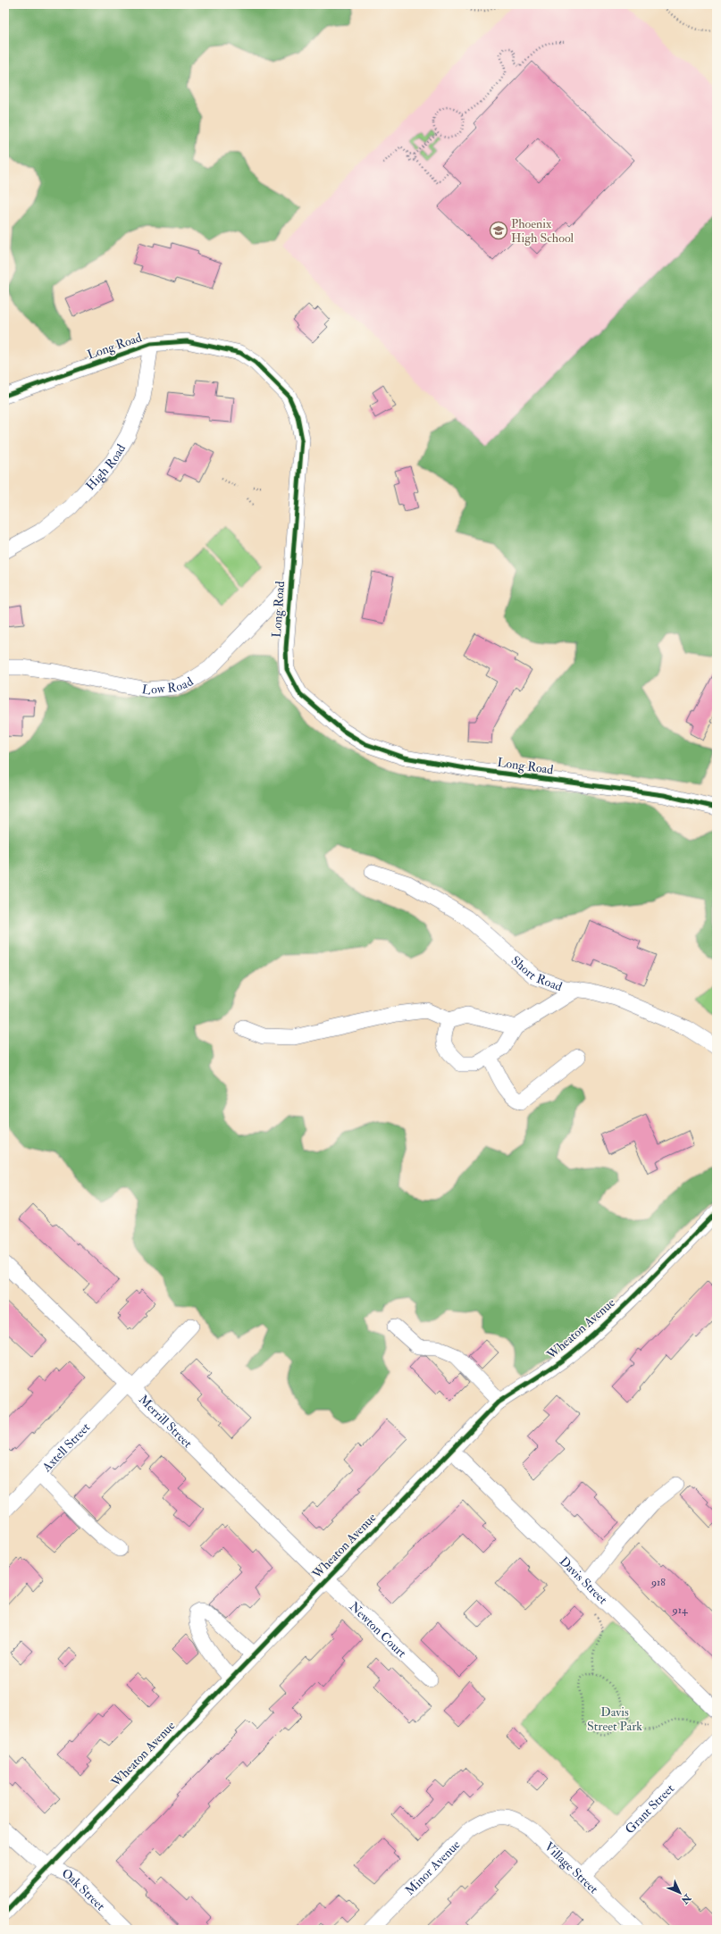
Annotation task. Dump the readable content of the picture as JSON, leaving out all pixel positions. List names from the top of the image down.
{
  "streets": {
    "street": [
      "Long Road",
      "High Road",
      "Low Road",
      "Short Road",
      "Wheaton Avenue",
      "Merrill Street",
      "Axtell Street",
      "Davis Street",
      "Newton Court",
      "Grant Street",
      "Minor Avenue",
      "Village Street",
      "Oak Street"
    ]
  },
  "crossings": [
    ["Long Road", "High Road"],
    ["Long Road", "Low Road"],
    ["Wheaton Avenue", "Merrill Street"],
    ["Wheaton Avenue", "Davis Street"],
    ["Wheaton Avenue", "Newton Court"],
    ["Wheaton Avenue", "Oak Street"],
    ["Merrill Street", "Axtell Street"],
    ["Merrill Street", "Newton Court"],
    ["Grant Street", "Village Street"],
    ["Minor Avenue", "Village Street"]
  ],
  "parks": ["Davis Street Park"],
  "places": {
    "school or university": ["Phoenix High School"]
  },
  "house_numbers": ["918", "914"],
  "north": "bottom right"
}
